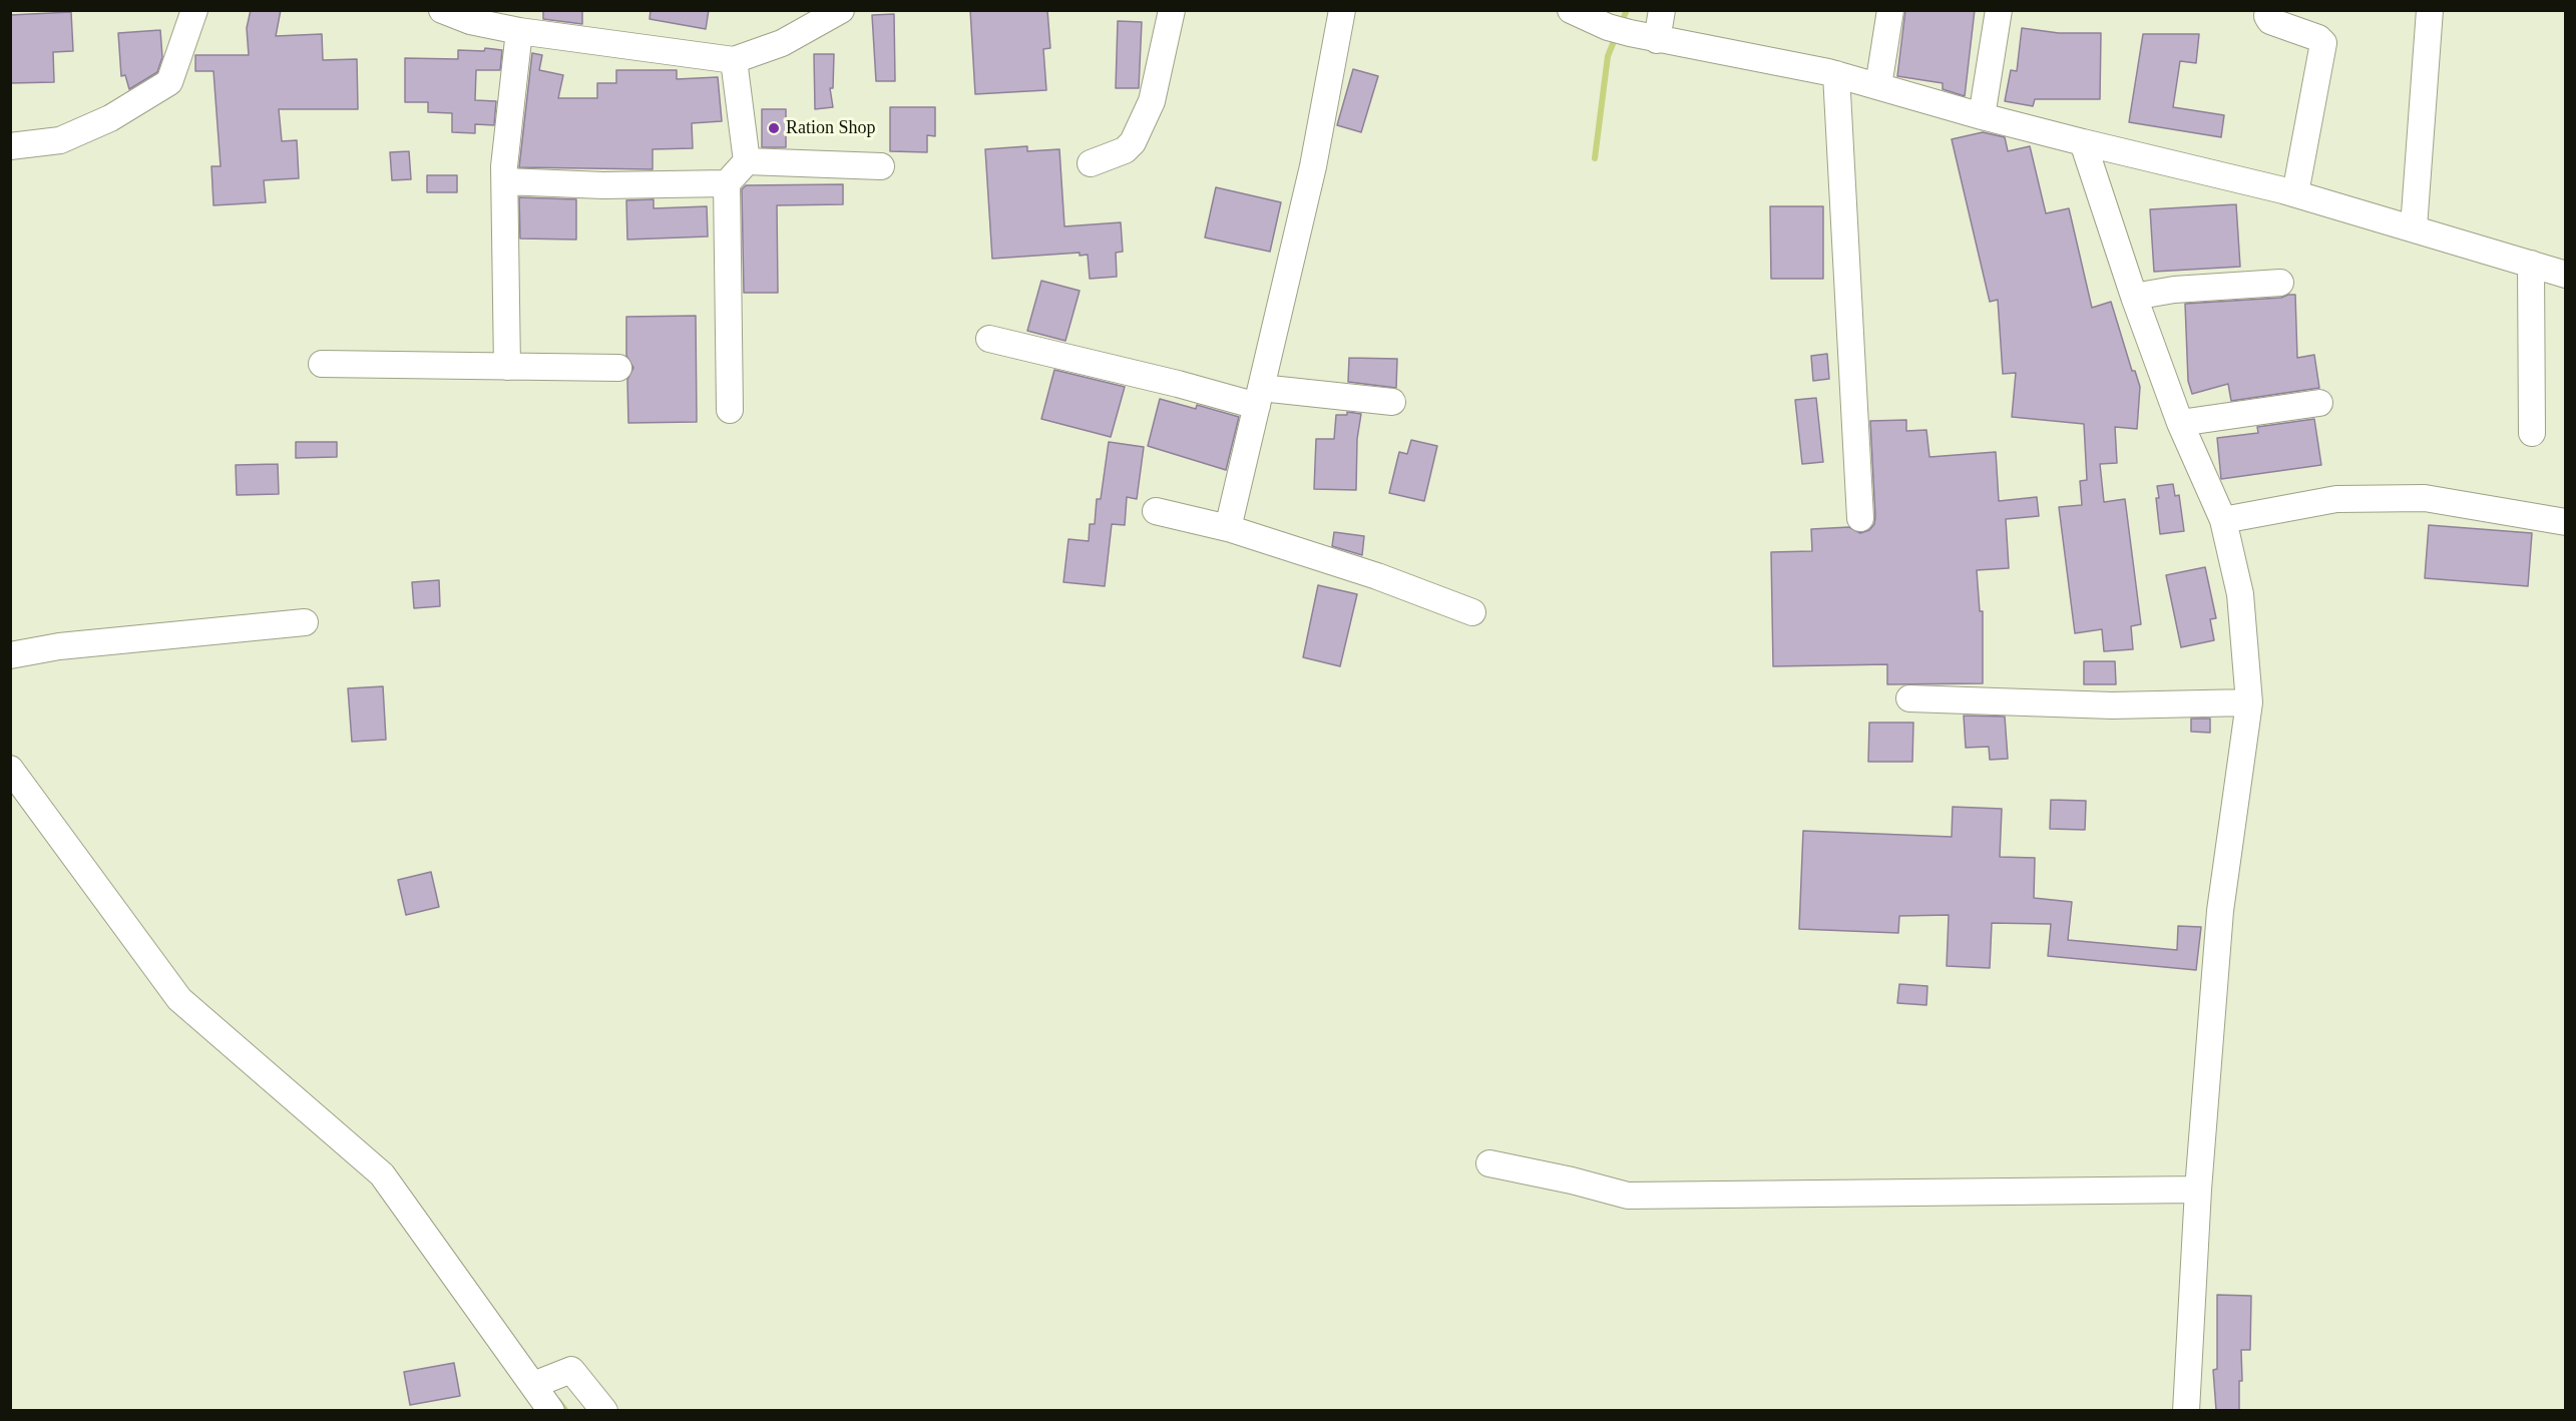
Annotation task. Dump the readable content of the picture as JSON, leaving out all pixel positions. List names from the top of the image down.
{
  "places": ["Ration Shop"]
}
